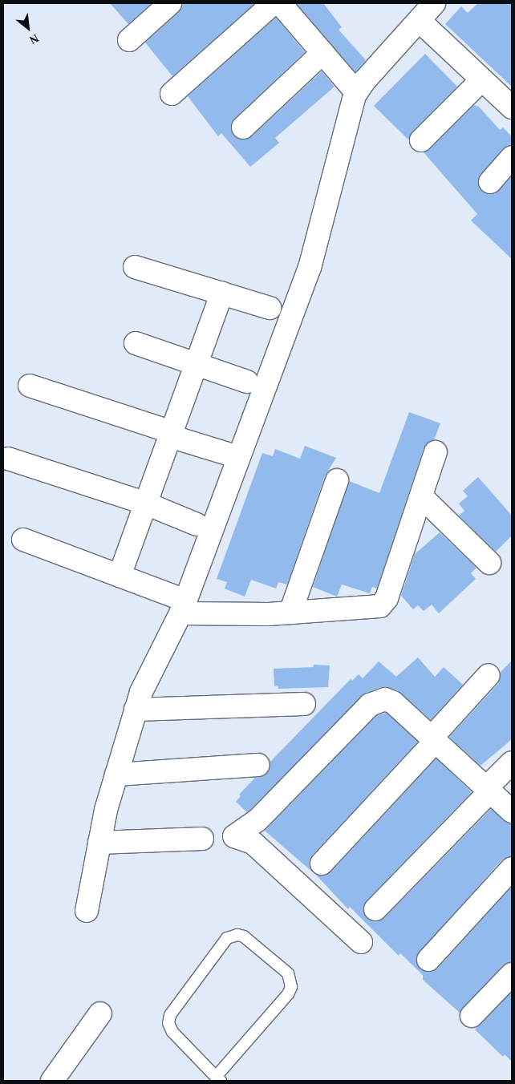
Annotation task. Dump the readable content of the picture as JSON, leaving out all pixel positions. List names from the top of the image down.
{
  "north": "bottom right"
}
